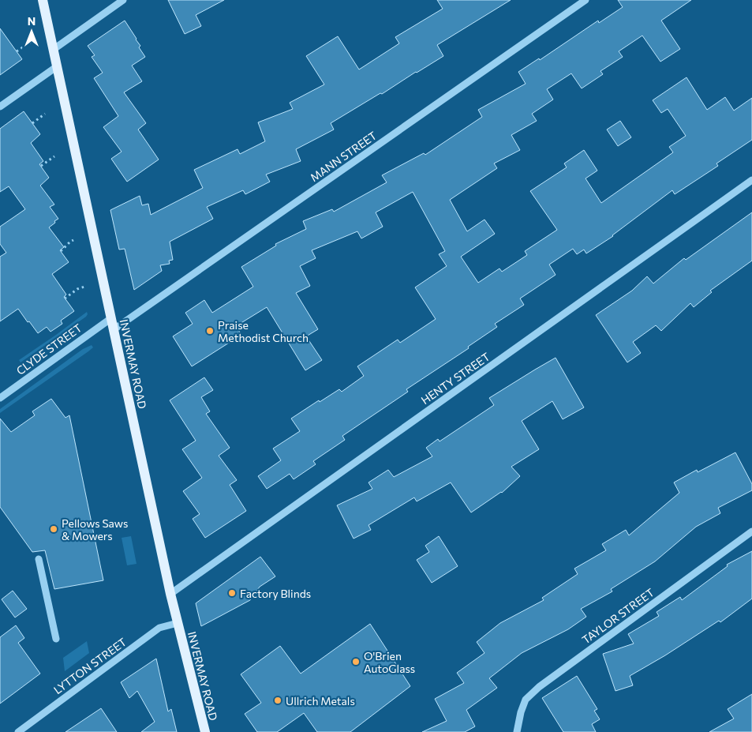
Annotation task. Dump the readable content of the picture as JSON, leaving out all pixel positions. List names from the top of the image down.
{
  "streets": {
    "main road": ["INVERMAY ROAD"],
    "street": [
      "MANN STREET",
      "CLYDE STREET",
      "HENTY STREET",
      "TAYLOR STREET",
      "LYTTON STREET"
    ]
  },
  "crossings": [
    ["MANN STREET", "INVERMAY ROAD"],
    ["CLYDE STREET", "INVERMAY ROAD"],
    ["INVERMAY ROAD", "HENTY STREET"],
    ["INVERMAY ROAD", "LYTTON STREET"]
  ],
  "places": [
    "Praise Methodist Church",
    "Pellows Saws & Mowers",
    "Factory Blinds",
    "O'Brien AutoGlass",
    "Ullrich Metals"
  ],
  "north": "top"
}
